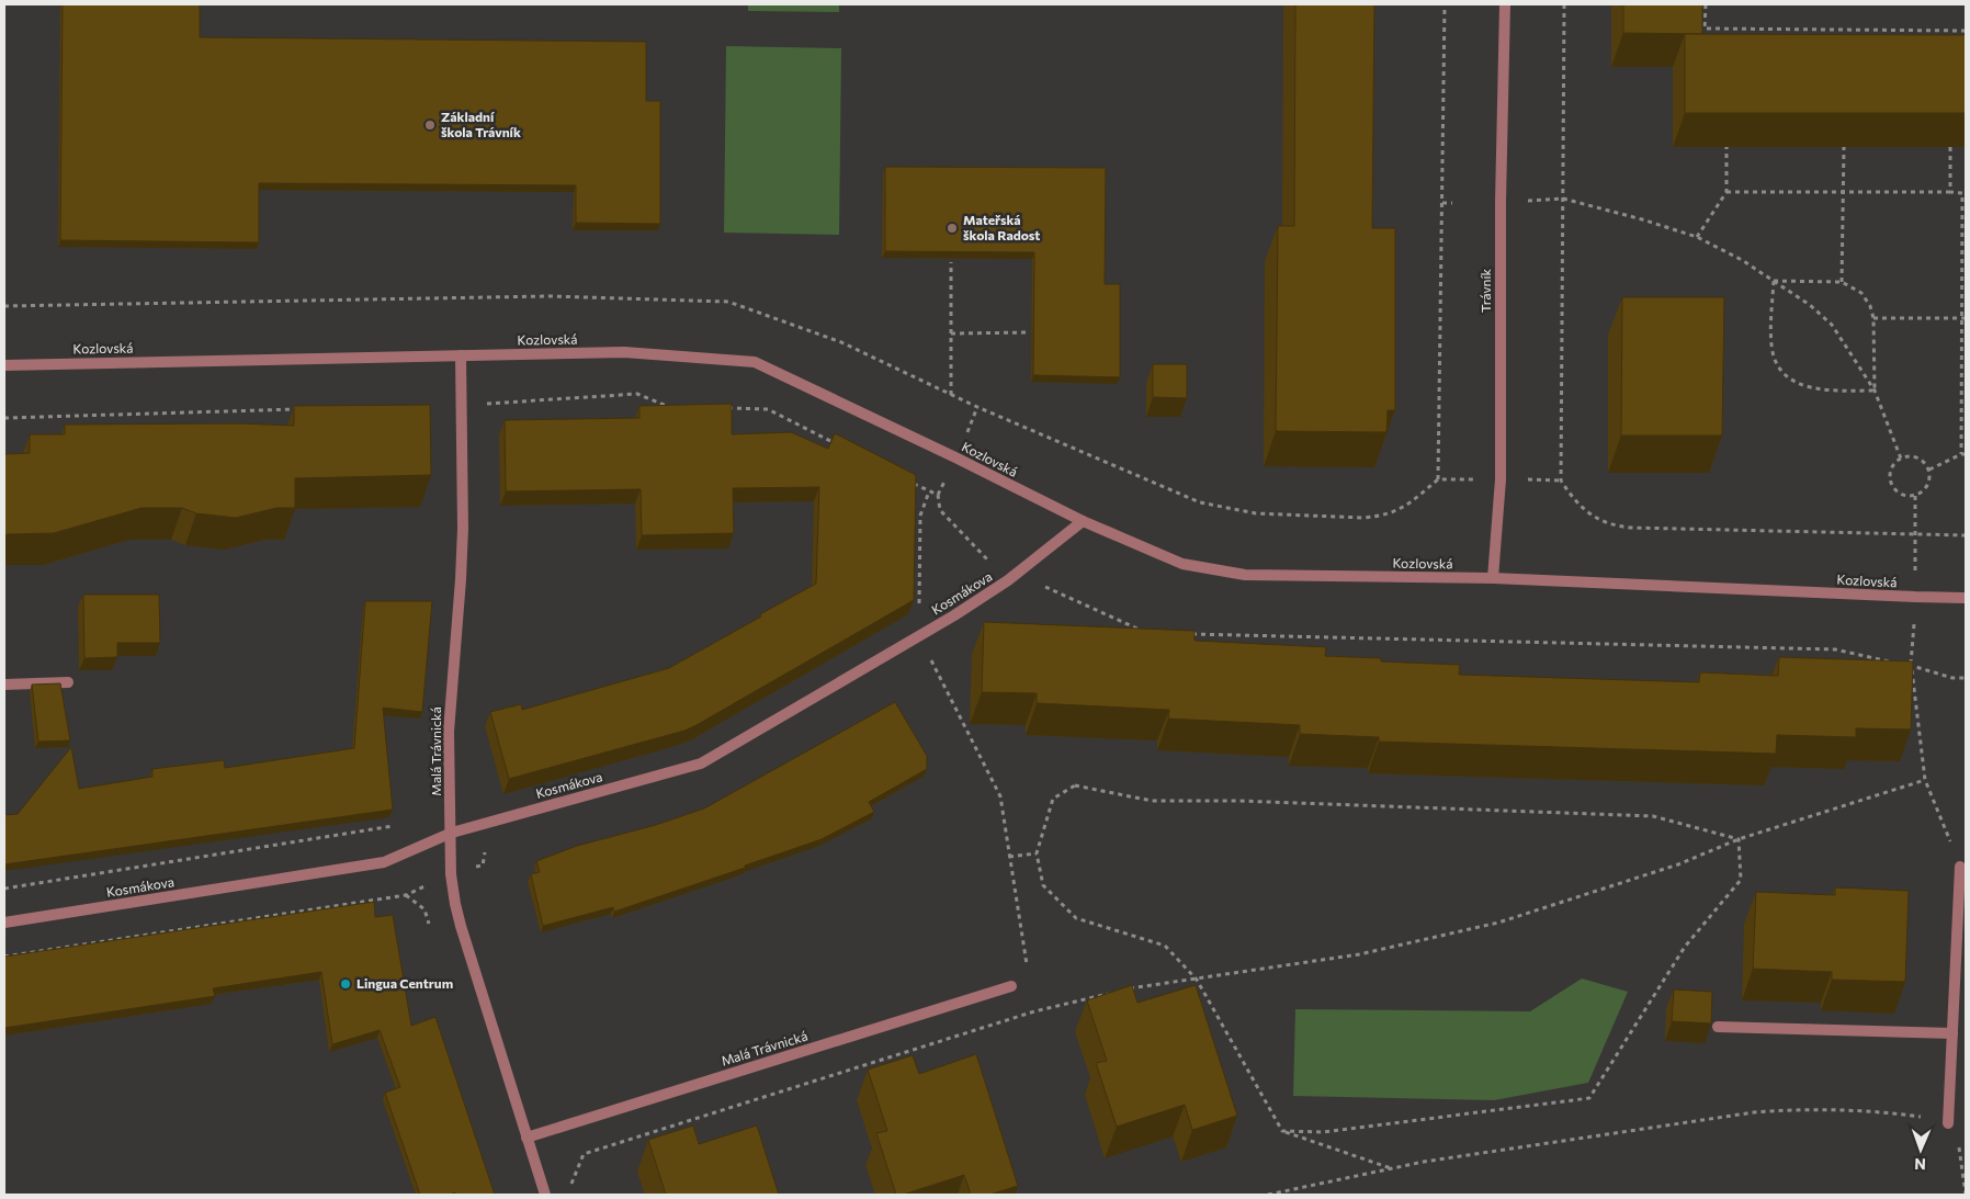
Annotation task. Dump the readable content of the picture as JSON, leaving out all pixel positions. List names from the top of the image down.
{
  "streets": {
    "street": [
      "Trávník",
      "Kozlovská",
      "Kosmákova",
      "Malá Trávnická"
    ]
  },
  "crossings": [
    ["Trávník", "Kozlovská"],
    ["Kozlovská", "Kosmákova"],
    ["Kozlovská", "Malá Trávnická"],
    ["Kosmákova", "Malá Trávnická"]
  ],
  "places": ["Základní škola Trávník", "Mateřská škola Radost", "Lingua Centrum"],
  "north": "bottom"
}
